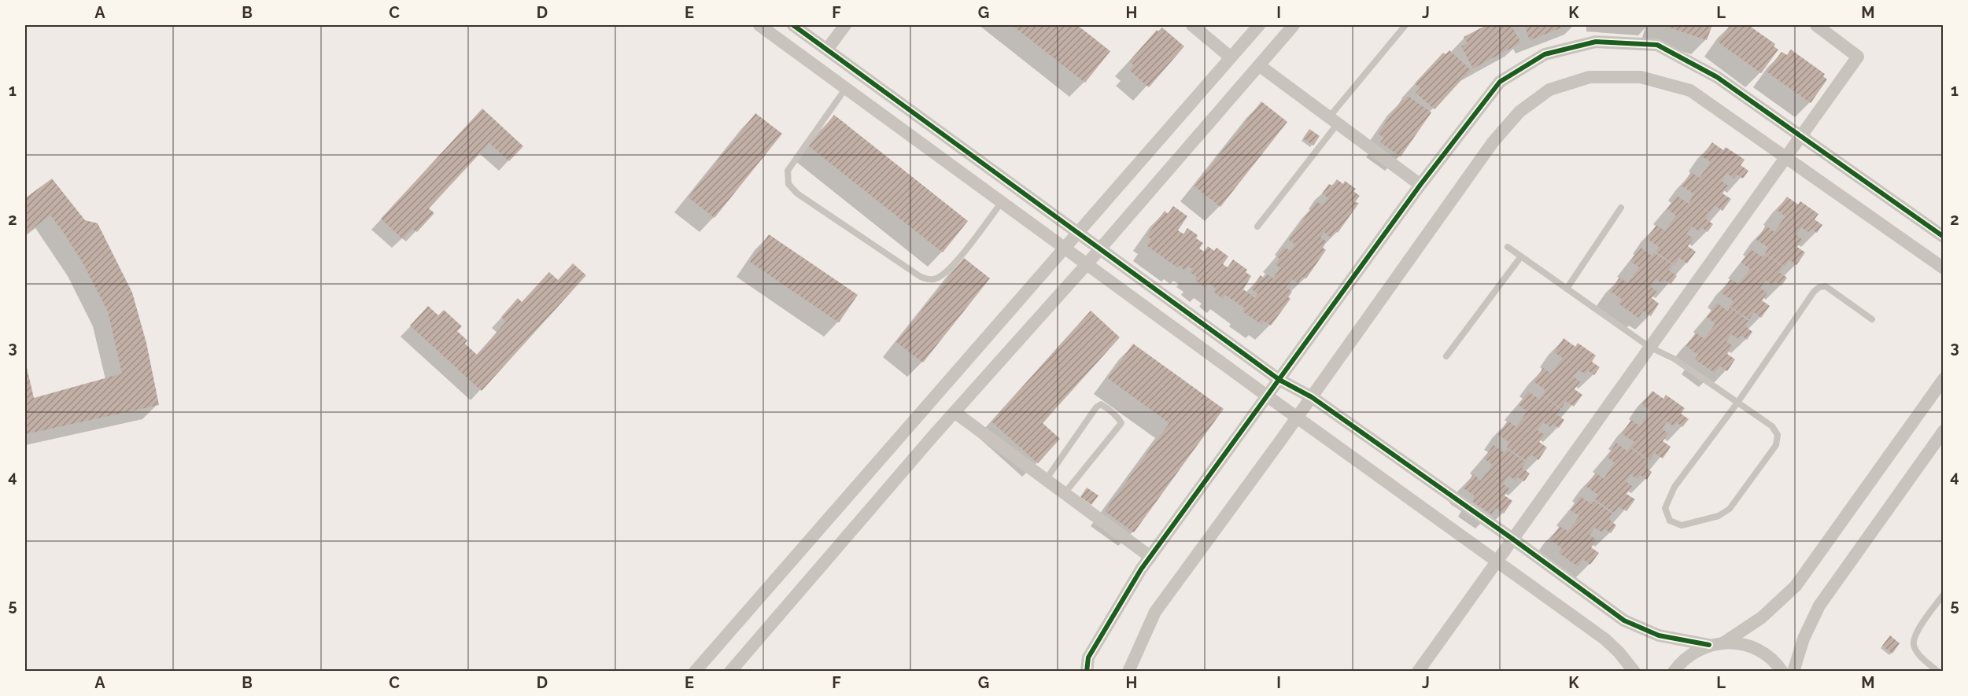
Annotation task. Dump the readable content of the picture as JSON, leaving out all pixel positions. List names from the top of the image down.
{
  "grid": {
    "columns": [
      "A",
      "B",
      "C",
      "D",
      "E",
      "F",
      "G",
      "H",
      "I",
      "J",
      "K",
      "L",
      "M"
    ],
    "rows": [
      "1",
      "2",
      "3",
      "4",
      "5"
    ]
  }
}
